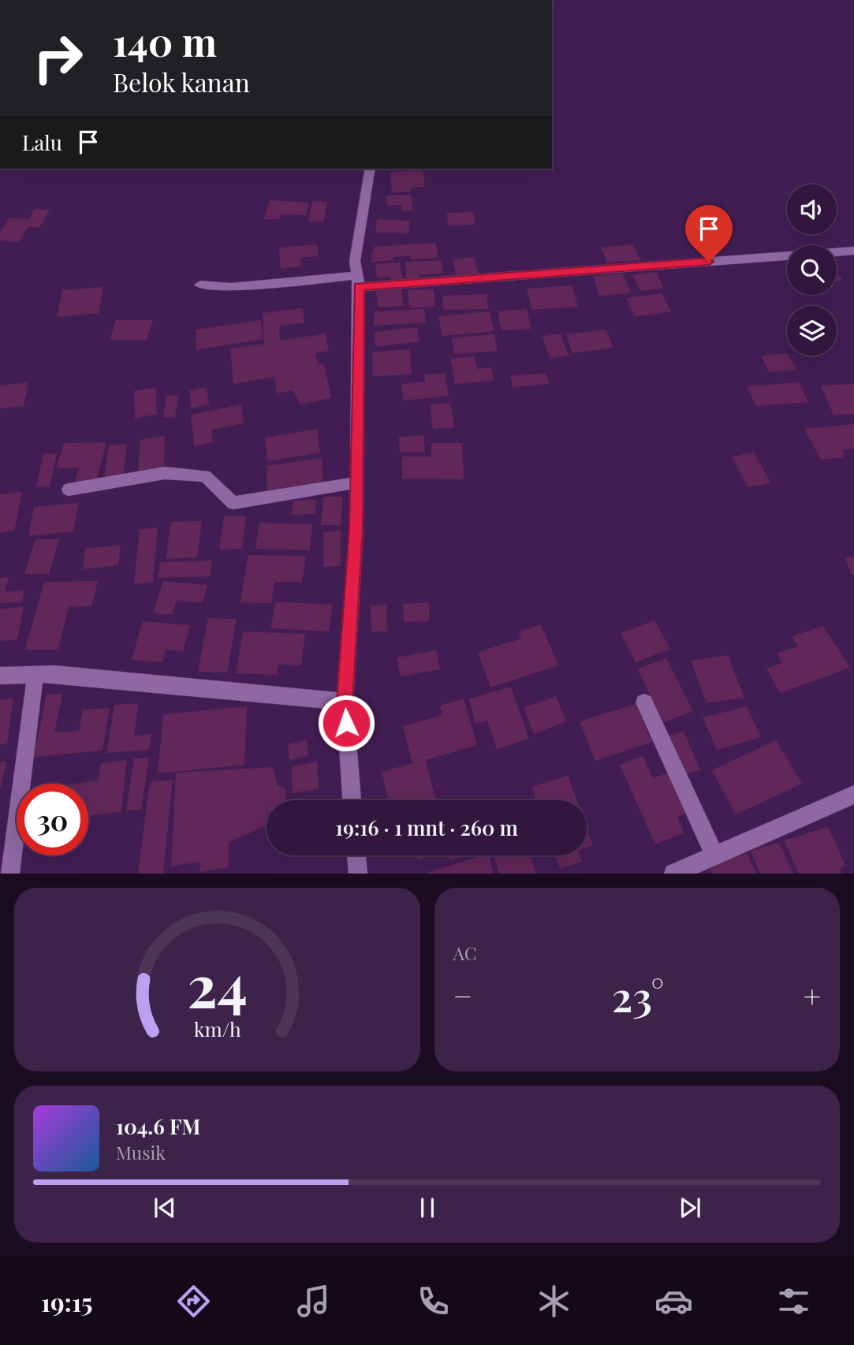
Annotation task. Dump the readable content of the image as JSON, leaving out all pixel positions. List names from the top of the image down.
{
  "page": {
    "turn": ["140 m", "Belok kanan"],
    "then": "Lalu",
    "limit": "30",
    "trip": "19:16 · 1 mnt · 260 m",
    "tile": "AC",
    "heat": ["−", "23°", "+"],
    "song": ["104.6 FM", "Musik"],
    "tabs": "19:15",
    "gauge": ["24", "km/h"]
  }
}
